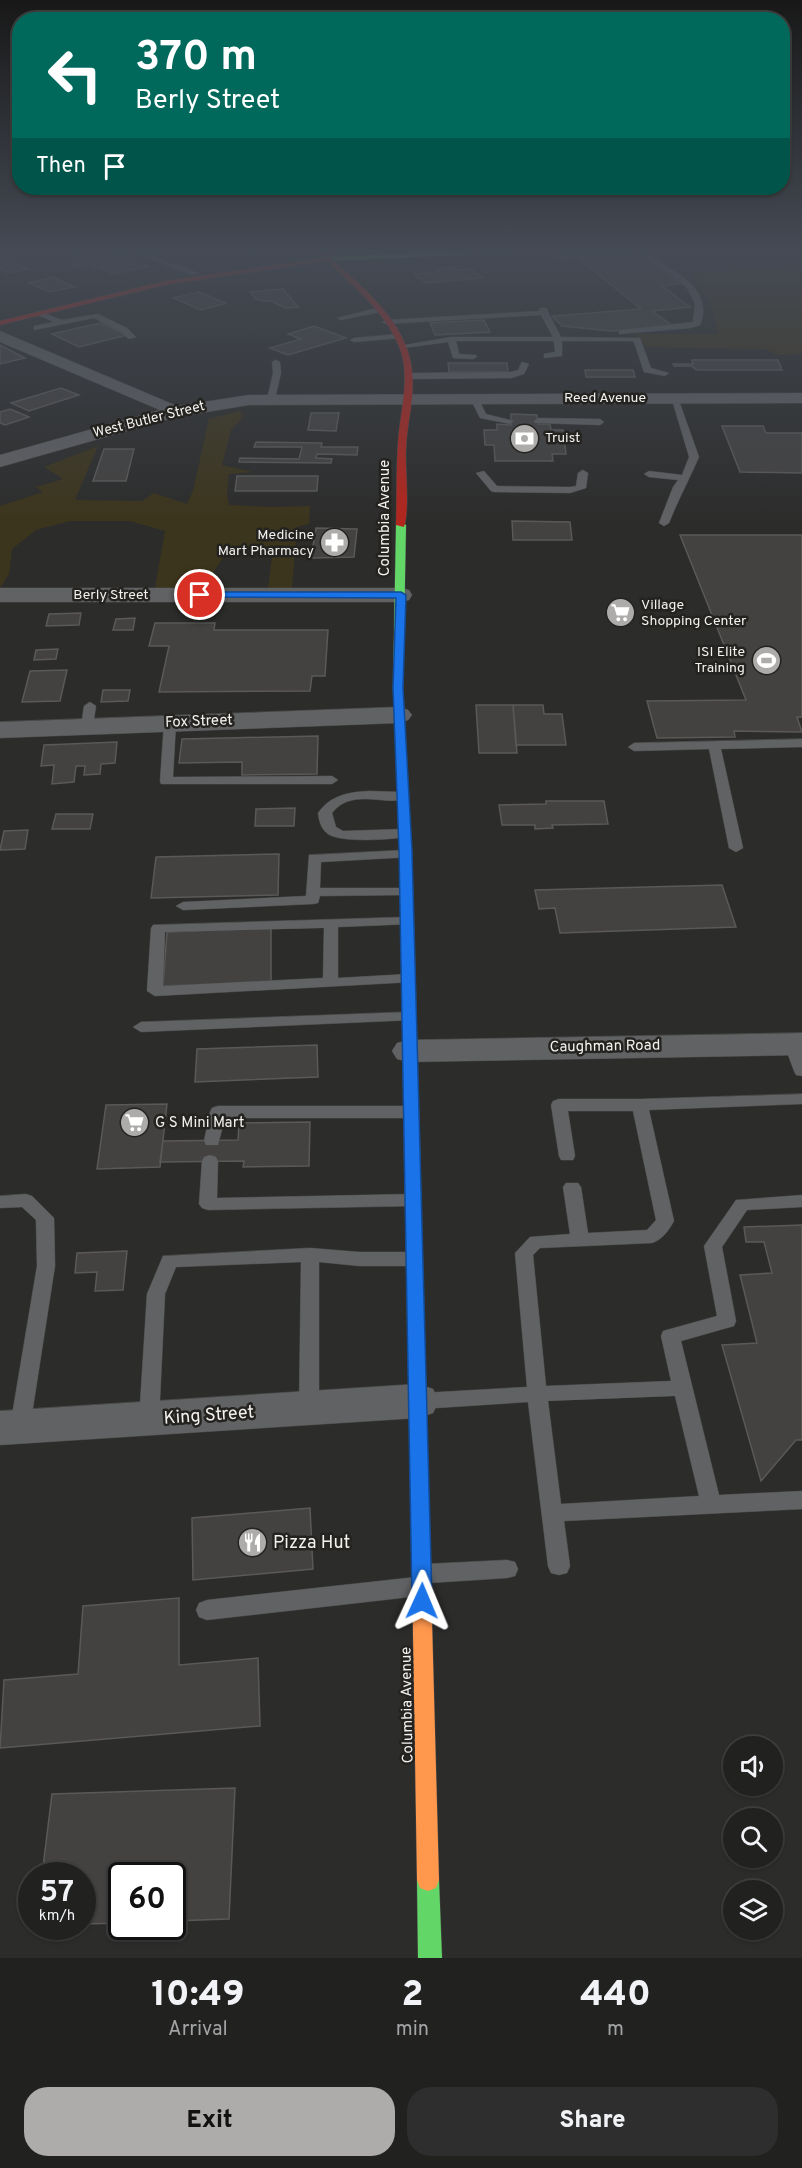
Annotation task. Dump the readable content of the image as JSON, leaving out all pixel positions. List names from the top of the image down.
{
  "streets": {
    "main road": ["Columbia Avenue"],
    "street": [
      "Reed Avenue",
      "West Butler Street",
      "Berly Street",
      "Fox Street",
      "Caughman Road",
      "King Street"
    ]
  },
  "crossings": [
    ["Reed Avenue", "West Butler Street"],
    ["Reed Avenue", "Columbia Avenue"],
    ["West Butler Street", "Columbia Avenue"],
    ["Columbia Avenue", "Berly Street"],
    ["Columbia Avenue", "Fox Street"],
    ["Columbia Avenue", "Caughman Road"],
    ["Columbia Avenue", "King Street"]
  ],
  "places": {
    "bank": ["Truist"],
    "pharmacy": ["Medicine Mart Pharmacy"],
    "supermarket": ["Village Shopping Center", "G S Mini Mart"],
    "sports": ["ISI Elite Training"],
    "restaurant": ["Pizza Hut"]
  },
  "page": {
    "turn": ["370 m", "Berly Street"],
    "then": "Then",
    "speed": "57 km/h",
    "limit": "60",
    "eta": [
      "10:49",
      "Arrival",
      "2",
      "min",
      "440",
      "m"
    ],
    "buttons": ["Exit", "Share"]
  }
}
